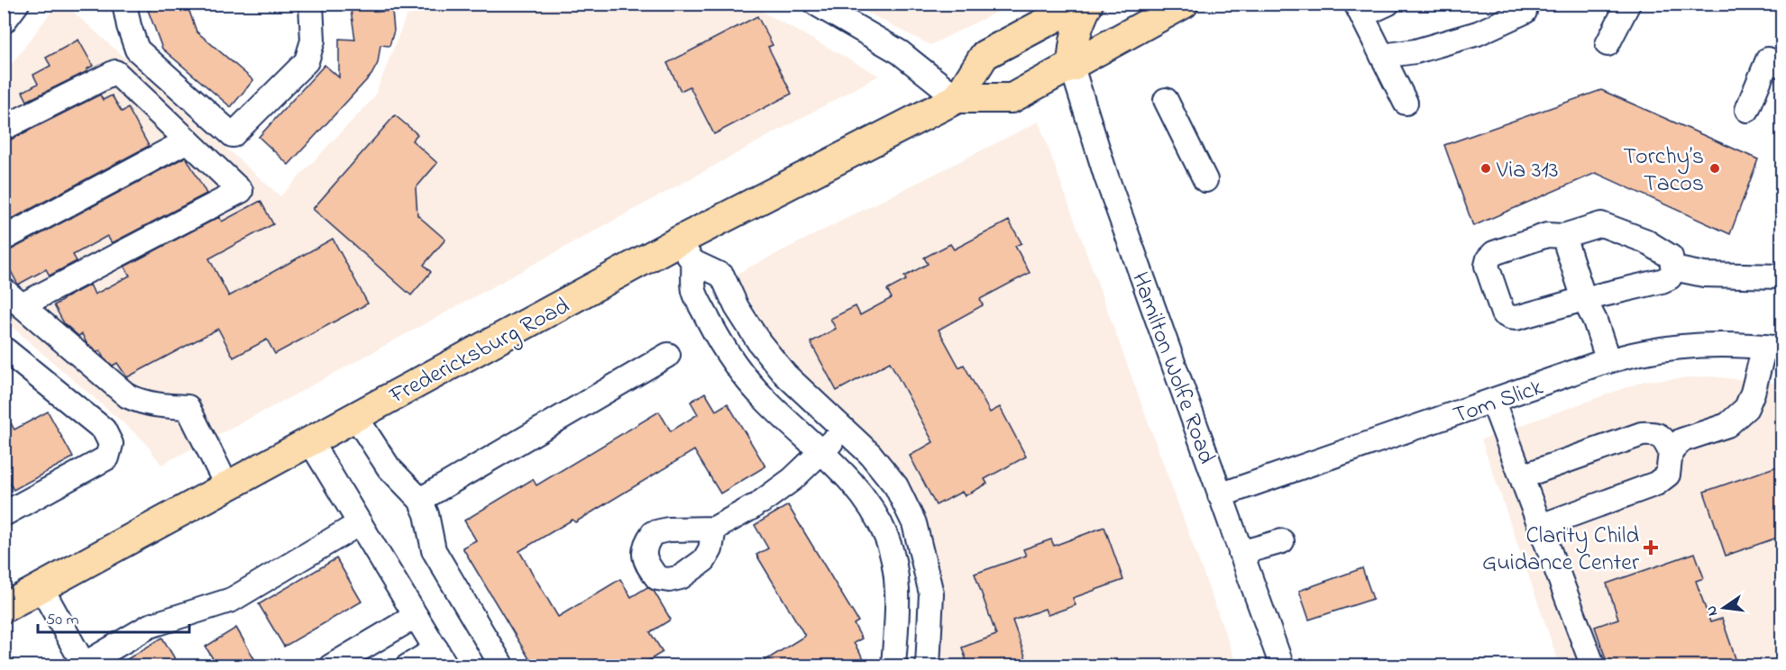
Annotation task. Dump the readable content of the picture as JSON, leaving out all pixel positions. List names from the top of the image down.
{
  "streets": {
    "main road": ["Fredericksburg Road"],
    "street": ["Hamilton Wolfe Road", "Tom Slick"]
  },
  "crossings": [
    ["Fredericksburg Road", "Hamilton Wolfe Road"],
    ["Hamilton Wolfe Road", "Tom Slick"]
  ],
  "places": {
    "other": ["Via 313", "Torchy’s Tacos"],
    "health": ["Clarity Child Guidance Center"]
  },
  "scale_bar": "50 m",
  "north": "left"
}
